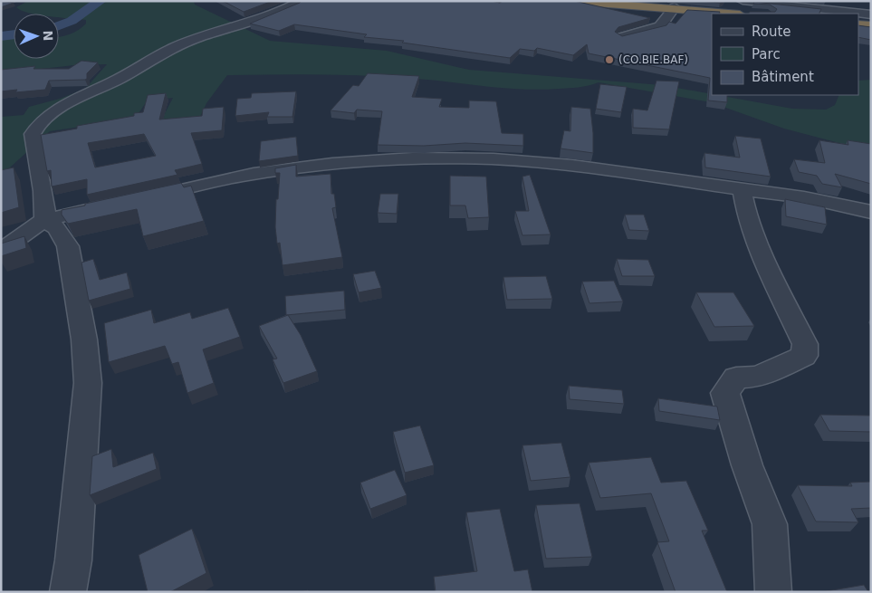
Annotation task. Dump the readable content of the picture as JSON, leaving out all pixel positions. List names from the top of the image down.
{
  "places": ["(CO.BIE.BAF)"],
  "legend": ["Route", "Parc", "Bâtiment"],
  "north": "right"
}
